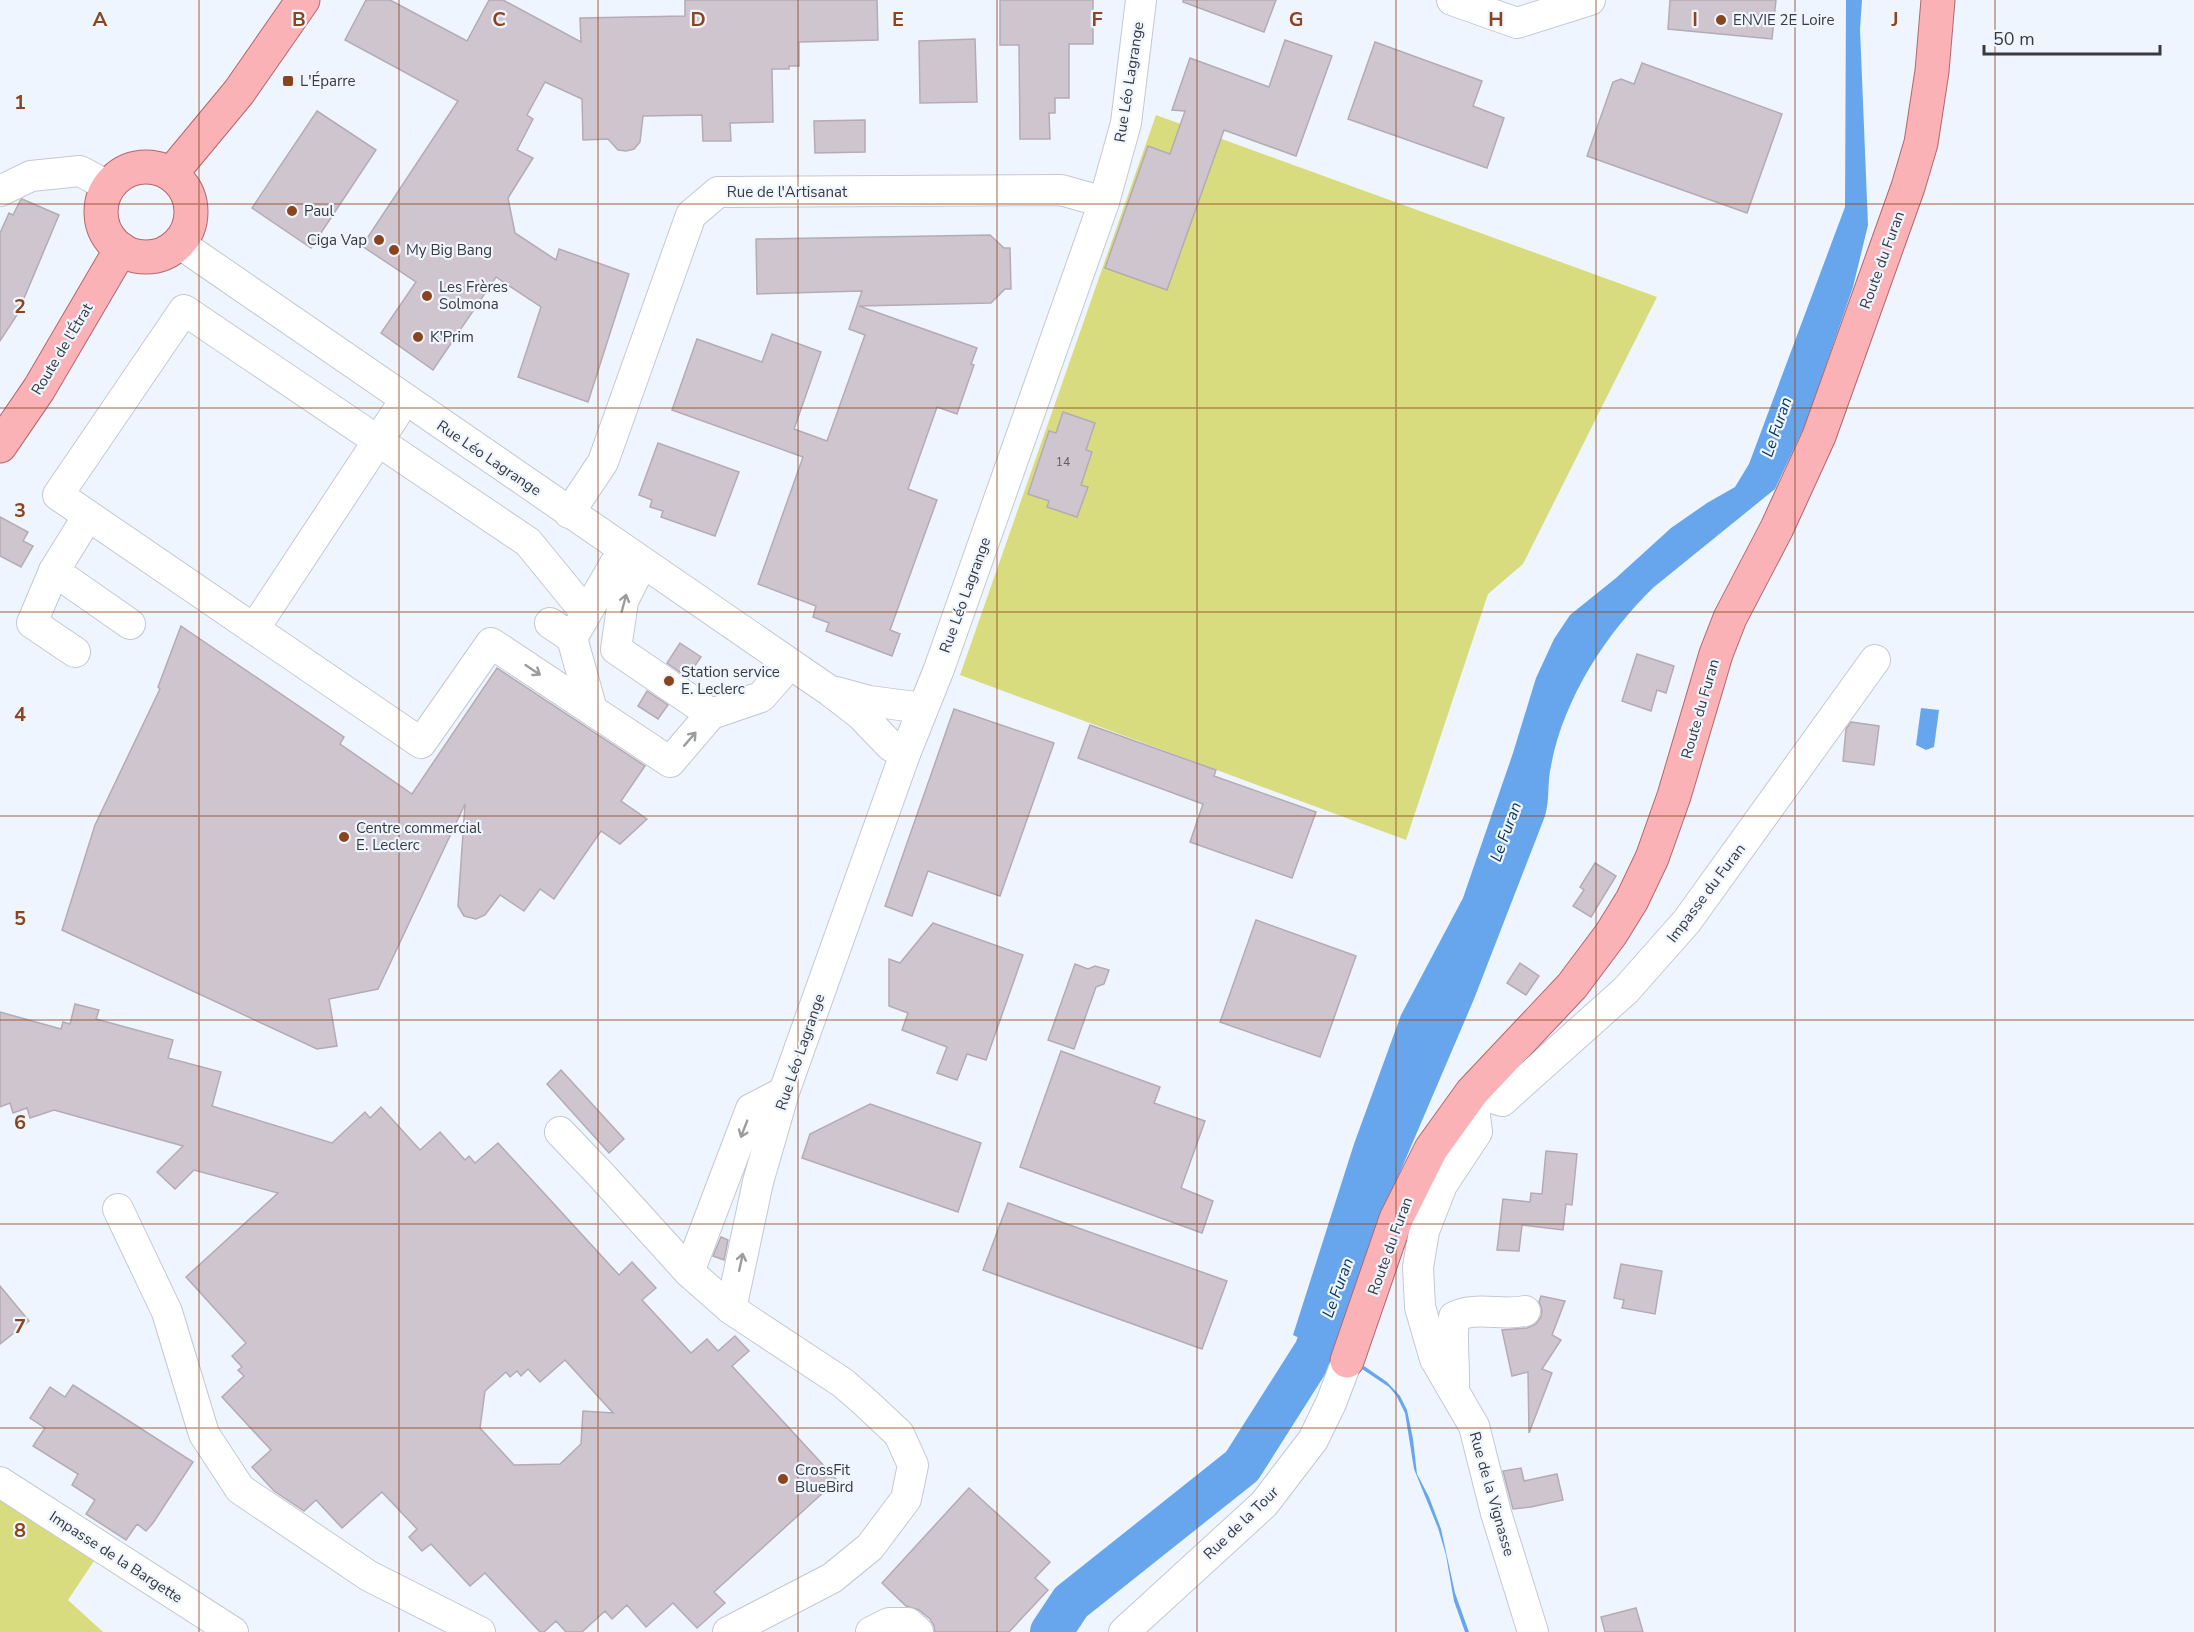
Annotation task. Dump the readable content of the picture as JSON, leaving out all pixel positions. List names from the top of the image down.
{
  "streets": {
    "main road": ["Route du Furan", "Route de l'Étrat"],
    "street": [
      "Rue Léo Lagrange",
      "Rue de l'Artisanat",
      "Impasse du Furan",
      "Rue de la Vignasse",
      "Rue de la Tour",
      "Impasse de la Bargette"
    ]
  },
  "crossings": [
    ["Rue Léo Lagrange", "Rue de l'Artisanat"],
    ["Rue Léo Lagrange", "Route de l'Étrat"],
    ["Route du Furan", "Impasse du Furan"],
    ["Route du Furan", "Rue de la Vignasse"],
    ["Route du Furan", "Rue de la Tour"],
    ["Impasse du Furan", "Rue de la Vignasse"]
  ],
  "water": ["Le Furan"],
  "places": {
    "other": [
      "ENVIE 2E Loire",
      "Paul",
      "Ciga Vap",
      "My Big Bang",
      "Les Frères Solmona",
      "K'Prim",
      "Station service E. Leclerc",
      "Centre commercial E. Leclerc",
      "CrossFit BlueBird"
    ],
    "transit": ["L'Éparre"]
  },
  "house_numbers": ["14"],
  "scale_bar": "50 m",
  "grid": {
    "columns": [
      "A",
      "B",
      "C",
      "D",
      "E",
      "F",
      "G",
      "H",
      "I",
      "J"
    ],
    "rows": [
      "1",
      "2",
      "3",
      "4",
      "5",
      "6",
      "7",
      "8"
    ]
  }
}
